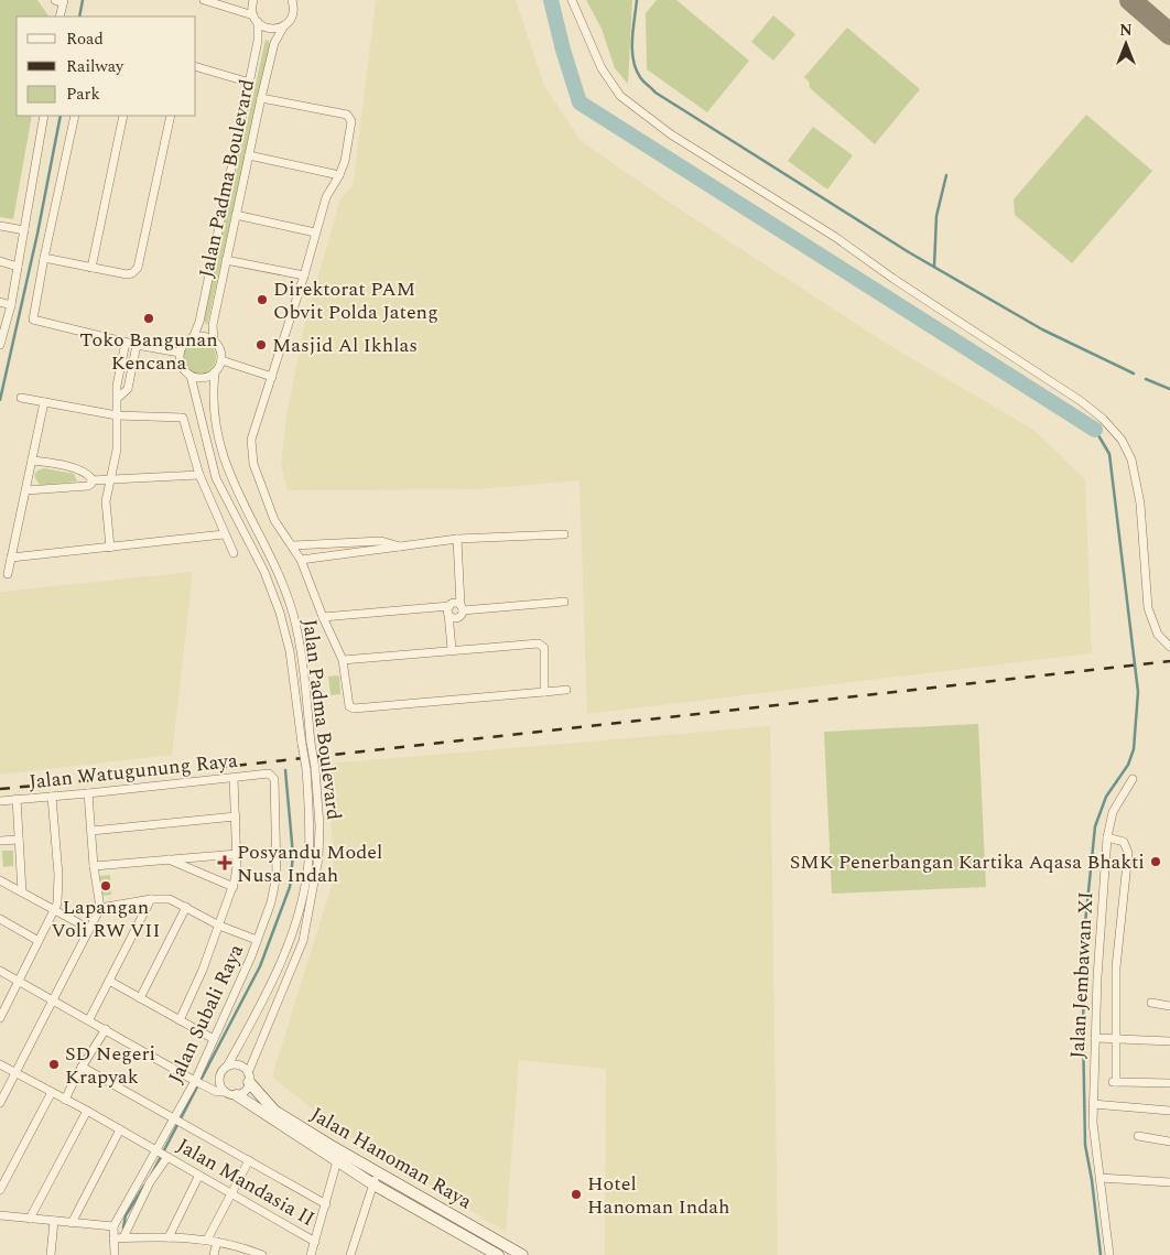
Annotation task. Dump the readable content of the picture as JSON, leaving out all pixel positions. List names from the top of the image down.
{
  "streets": {
    "street": [
      "Jalan Padma Boulevard",
      "Jalan Watugunung Raya",
      "Jalan Jembawan XI",
      "Jalan Subali Raya",
      "Jalan Hanoman Raya",
      "Jalan Mandasia II"
    ]
  },
  "crossings": [
    ["Jalan Padma Boulevard", "Jalan Hanoman Raya"],
    ["Jalan Watugunung Raya", "Jalan Subali Raya"],
    ["Jalan Subali Raya", "Jalan Mandasia II"]
  ],
  "places": {
    "other": [
      "Direktorat PAM Obvit Polda Jateng",
      "Toko Bangunan Kencana",
      "Masjid Al Ikhlas",
      "SMK Penerbangan Kartika Aqasa Bhakti",
      "Lapangan Voli RW VII",
      "SD Negeri Krapyak",
      "Hotel Hanoman Indah"
    ],
    "health": ["Posyandu Model Nusa Indah"]
  },
  "legend": ["Road", "Railway", "Park"],
  "north": "top"
}
